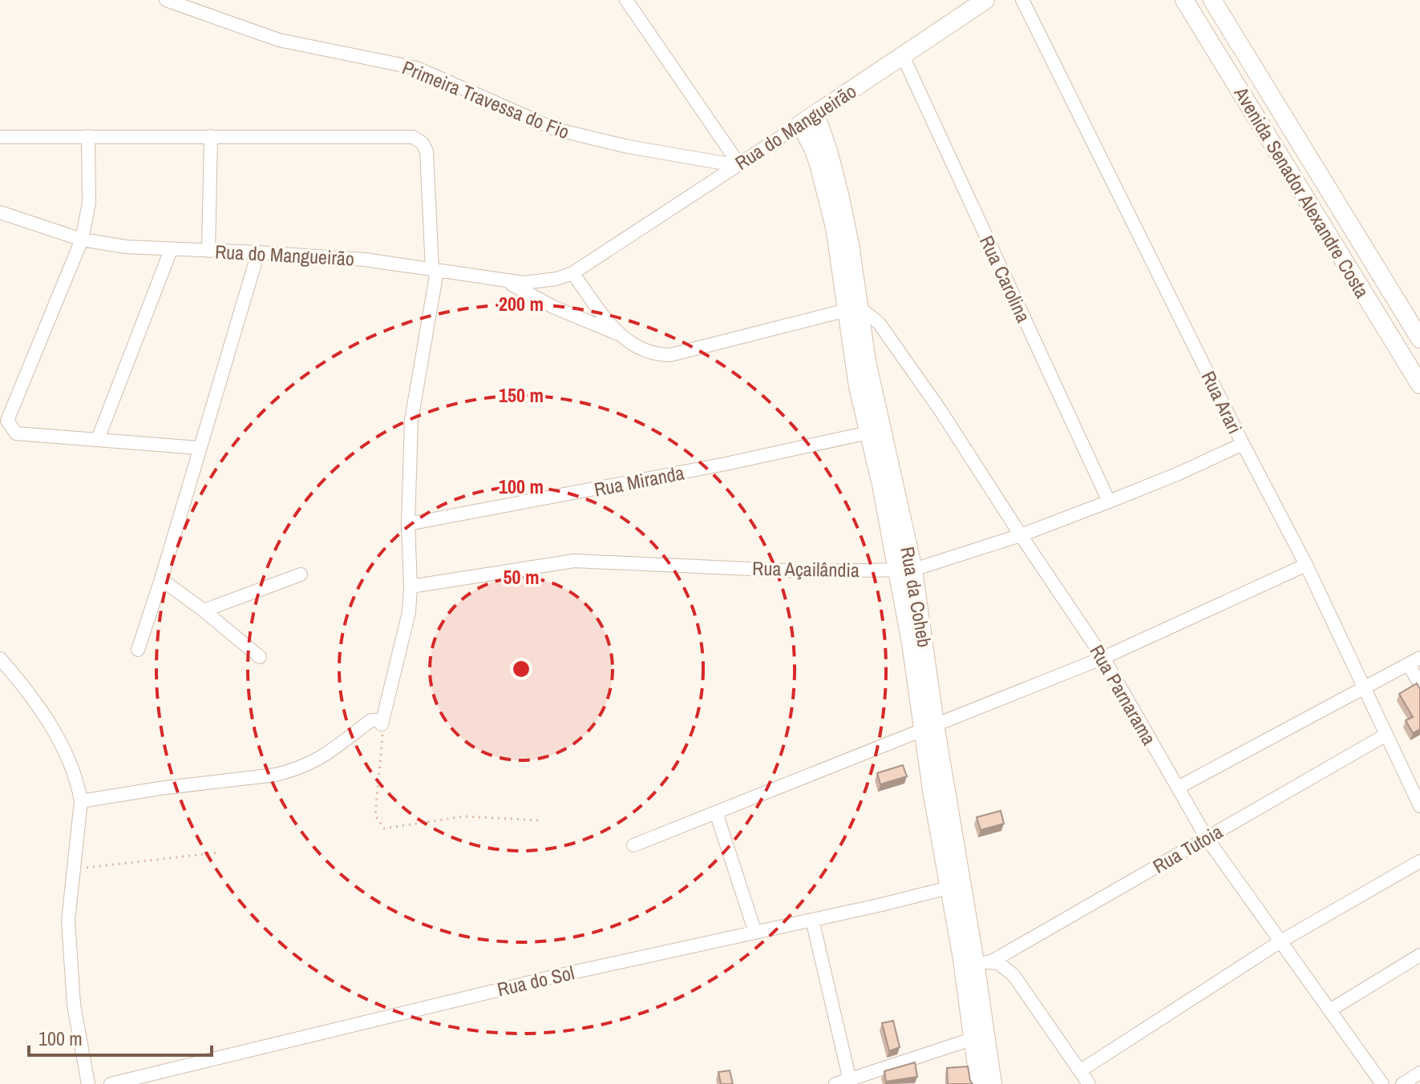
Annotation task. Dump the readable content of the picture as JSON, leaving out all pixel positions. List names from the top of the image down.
{
  "streets": {
    "street": [
      "Primeira Travessa do Fio",
      "Rua do Mangueirão",
      "Avenida Senador Alexandre Costa",
      "Rua Carolina",
      "Rua Arari",
      "Rua Miranda",
      "Rua Açailândia",
      "Rua da Coheb",
      "Rua Parnarama",
      "Rua Tutoia",
      "Rua do Sol"
    ]
  },
  "crossings": [
    ["Primeira Travessa do Fio", "Rua do Mangueirão"],
    ["Rua do Mangueirão", "Rua Carolina"],
    ["Rua do Mangueirão", "Rua da Coheb"],
    ["Rua Carolina", "Rua Açailândia"],
    ["Rua Arari", "Rua Açailândia"],
    ["Rua Arari", "Rua Tutoia"],
    ["Rua Miranda", "Rua da Coheb"],
    ["Rua Açailândia", "Rua da Coheb"],
    ["Rua Açailândia", "Rua Parnarama"],
    ["Rua da Coheb", "Rua Parnarama"],
    ["Rua da Coheb", "Rua Tutoia"],
    ["Rua da Coheb", "Rua do Sol"],
    ["Rua Parnarama", "Rua Tutoia"]
  ],
  "scale_bar": "100 m",
  "rings": [
    "200 m",
    "150 m",
    "100 m",
    "50 m"
  ]
}
